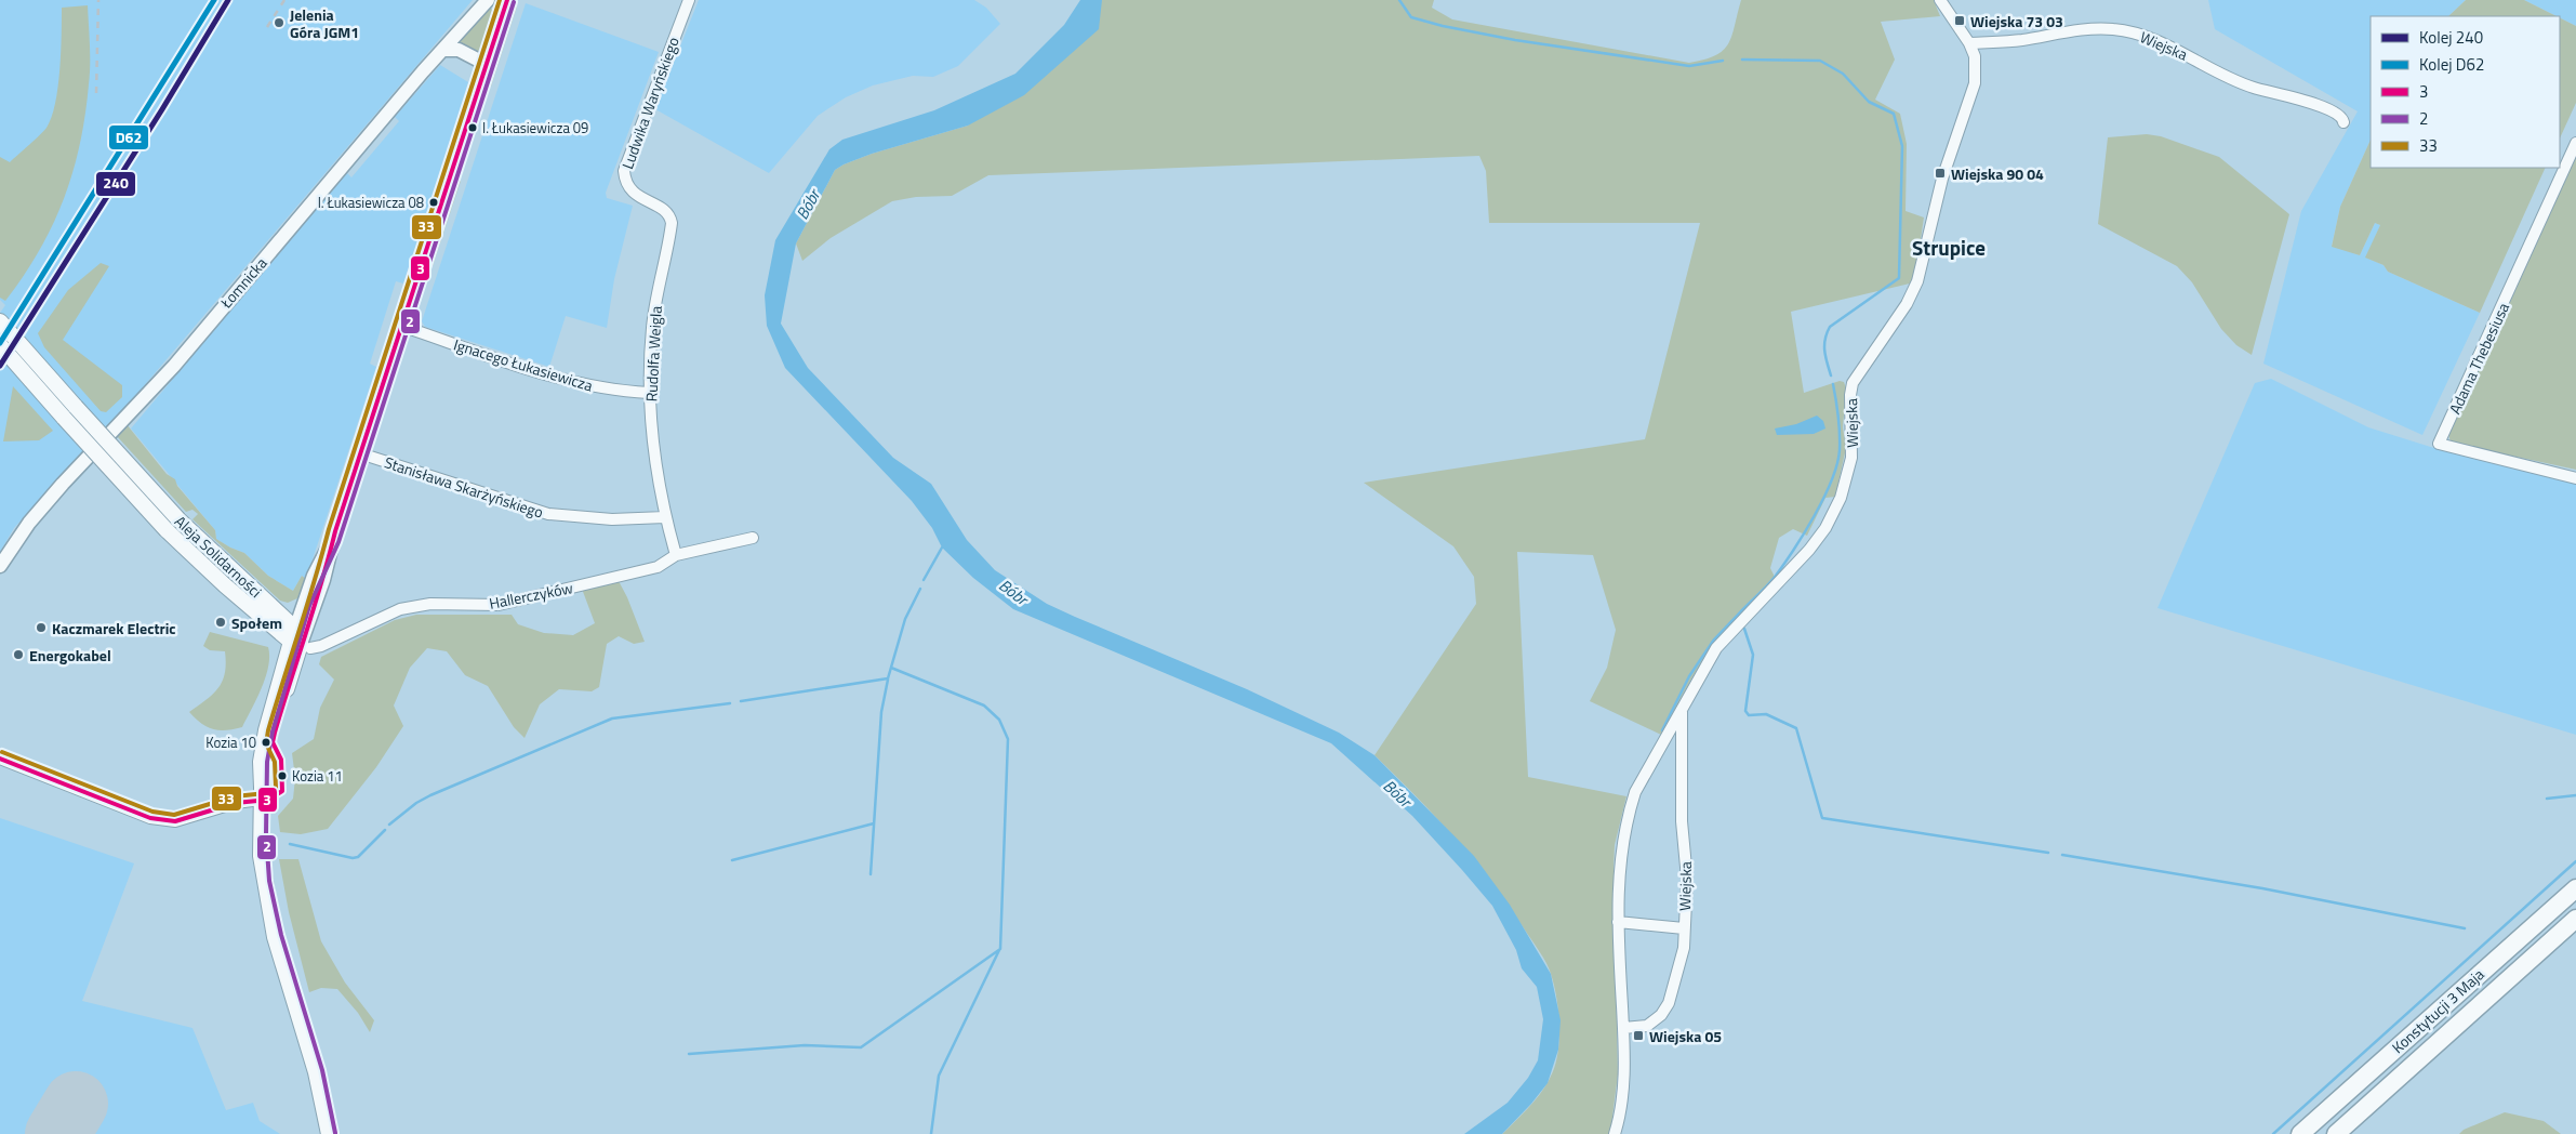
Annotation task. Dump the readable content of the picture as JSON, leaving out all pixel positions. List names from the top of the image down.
{
  "streets": {
    "main road": ["Aleja Solidarności", "Konstytucji 3 Maja"],
    "street": [
      "Wiejska",
      "Ludwika Waryńskiego",
      "Łomnicka",
      "Rudolfa Weigla",
      "Adama Thebesiusa",
      "Ignacego Łukasiewicza",
      "Stanisława Skarżyńskiego",
      "Hallerczyków"
    ]
  },
  "crossings": [
    ["Ludwika Waryńskiego", "Rudolfa Weigla"],
    ["Rudolfa Weigla", "Ignacego Łukasiewicza"],
    ["Rudolfa Weigla", "Stanisława Skarżyńskiego"],
    ["Rudolfa Weigla", "Hallerczyków"],
    ["Aleja Solidarności", "Hallerczyków"]
  ],
  "districts": ["Strupice"],
  "water": ["Bóbr"],
  "places": {
    "transit": ["Wiejska 73 03", "Wiejska 90 04", "Wiejska 05"],
    "other": [
      "Jelenia Góra JGM1",
      "I. Łukasiewicza 09",
      "I. Łukasiewicza 08",
      "Społem",
      "Kaczmarek Electric",
      "Energokabel",
      "Kozia 10",
      "Kozia 11"
    ]
  },
  "lines": [
    "rail line 240",
    "rail line D62",
    "transit line 3",
    "transit line 33",
    "transit line 2"
  ],
  "legend": [
    "Kolej 240",
    "Kolej D62",
    "3",
    "2",
    "33"
  ]
}
